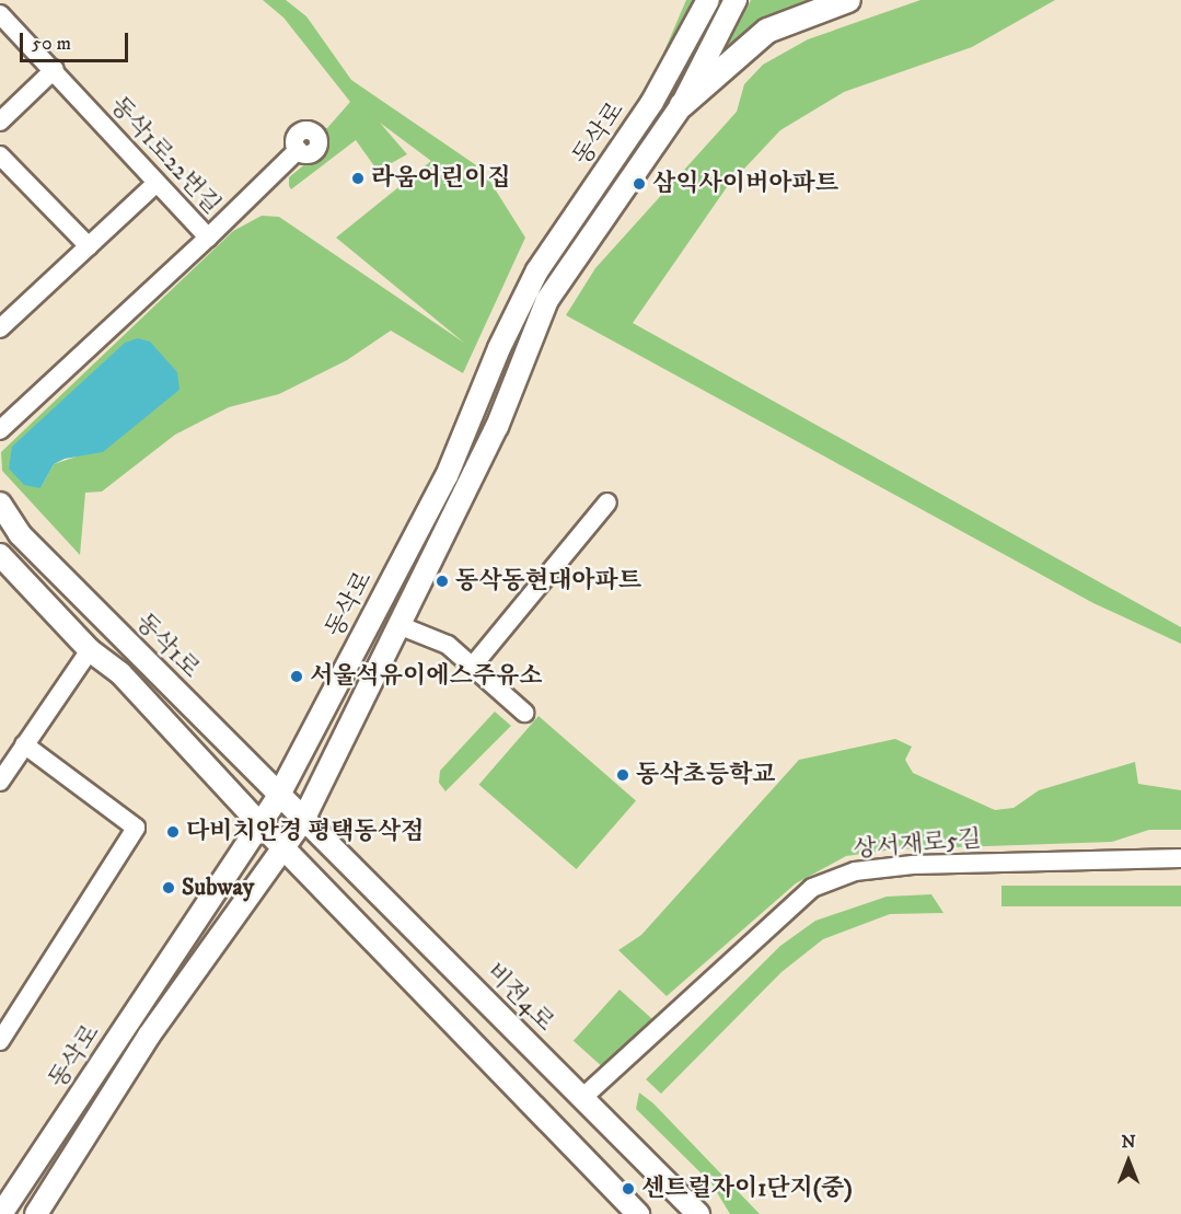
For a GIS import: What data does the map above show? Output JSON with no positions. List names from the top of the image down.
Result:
{
  "streets": {
    "main road": ["동삭로", "동삭1로", "비전4로"],
    "street": ["동삭1로22번길", "상서재로5길"]
  },
  "crossings": [
    ["동삭로", "동삭1로"],
    ["동삭1로", "비전4로"],
    ["상서재로5길", "비전4로"]
  ],
  "places": [
    "라움어린이집",
    "삼익사이버아파트",
    "동삭동현대아파트",
    "서울석유이에스주유소",
    "동삭초등학교",
    "다비치안경 평택동삭점",
    "Subway",
    "센트럴자이1단지(중)"
  ],
  "scale_bar": "50 m",
  "north": "top"
}
